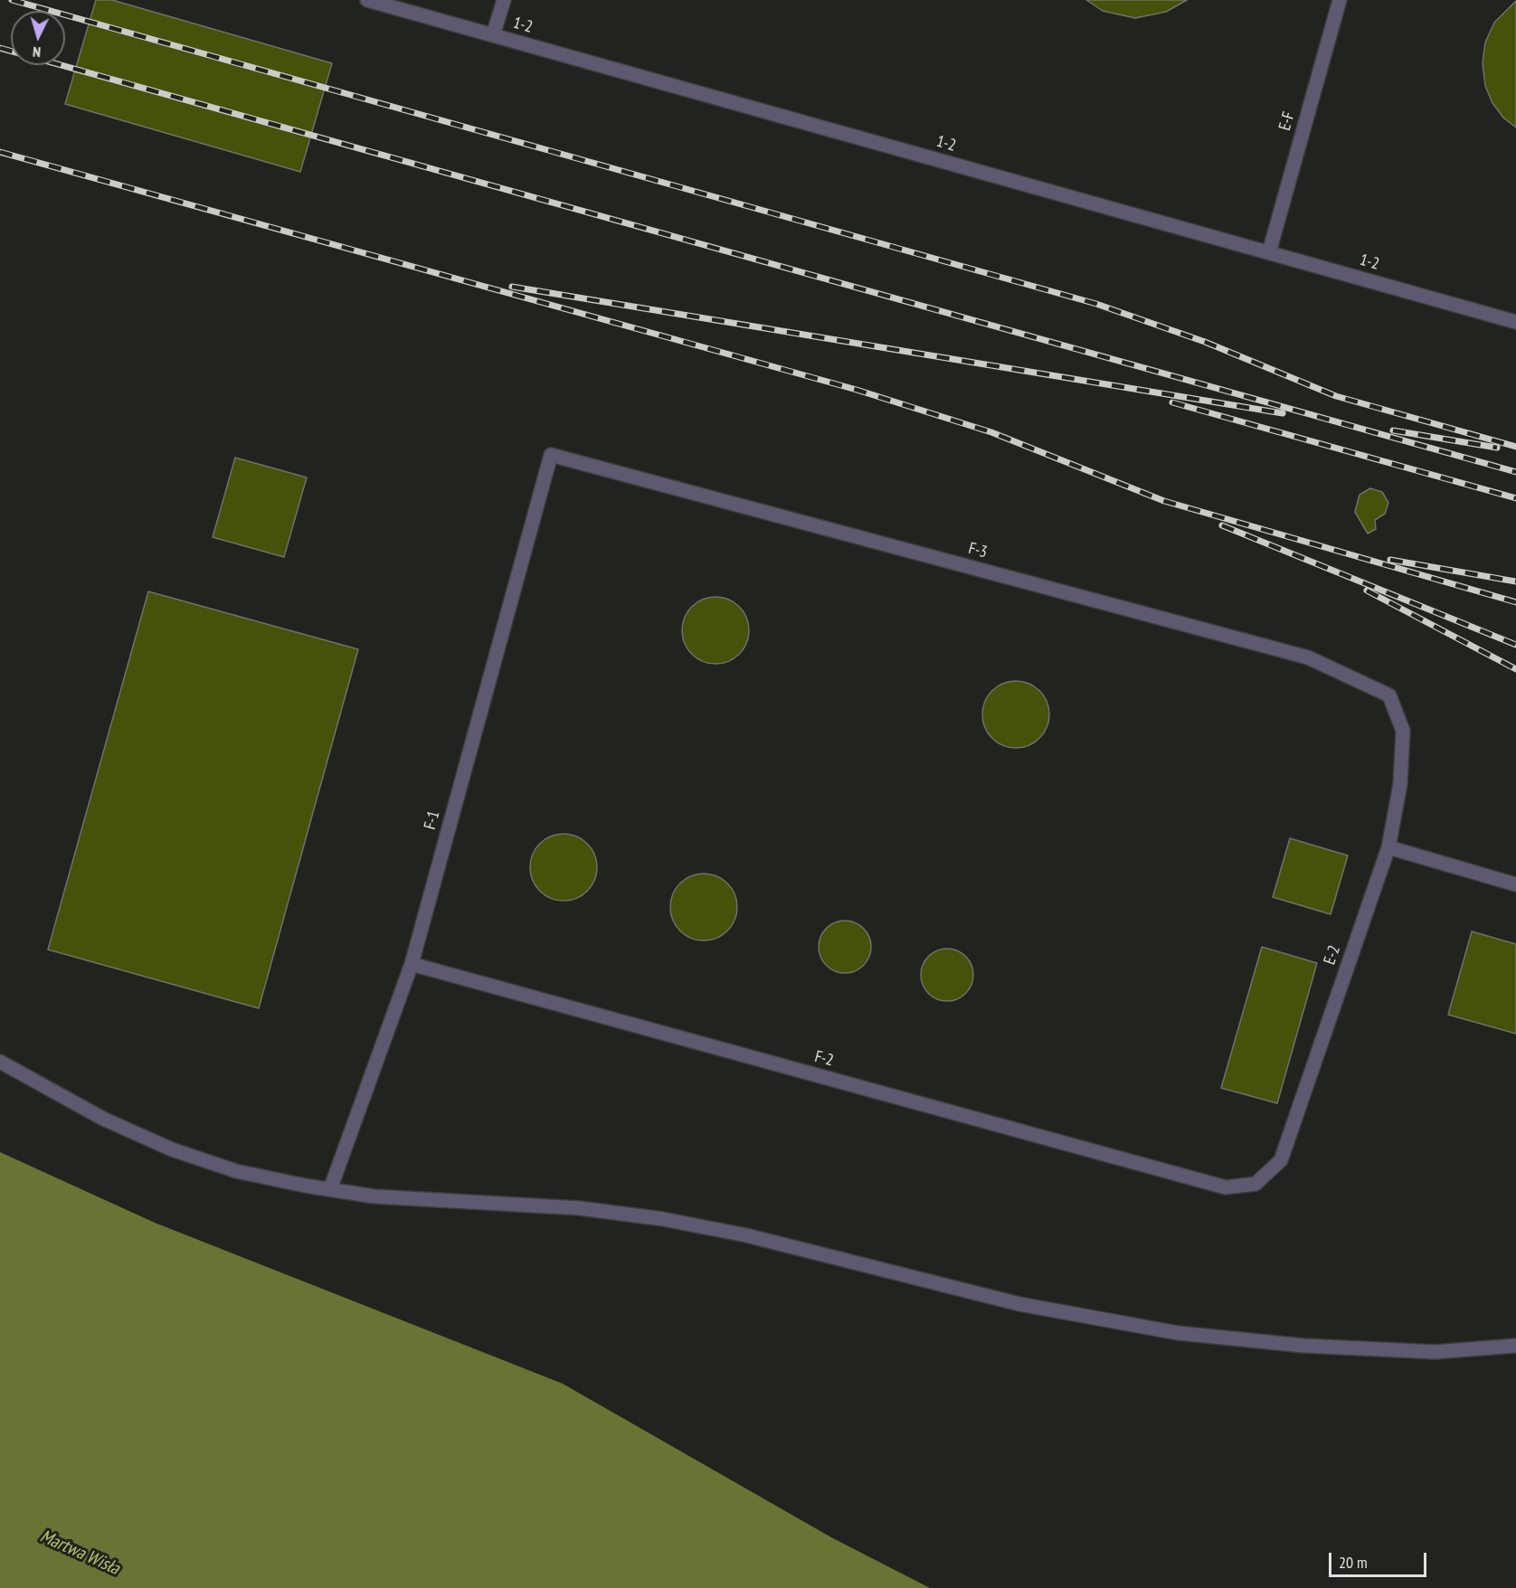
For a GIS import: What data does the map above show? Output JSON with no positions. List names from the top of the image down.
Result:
{
  "streets": {
    "lane": [
      "1-2",
      "E-F",
      "F-3",
      "F-1",
      "E-2",
      "F-2"
    ]
  },
  "crossings": [
    ["1-2", "E-F"],
    ["F-3", "F-1"],
    ["F-3", "E-2"],
    ["F-1", "F-2"],
    ["E-2", "F-2"]
  ],
  "water": ["Martwa Wisła"],
  "scale_bar": "20 m",
  "north": "bottom"
}
